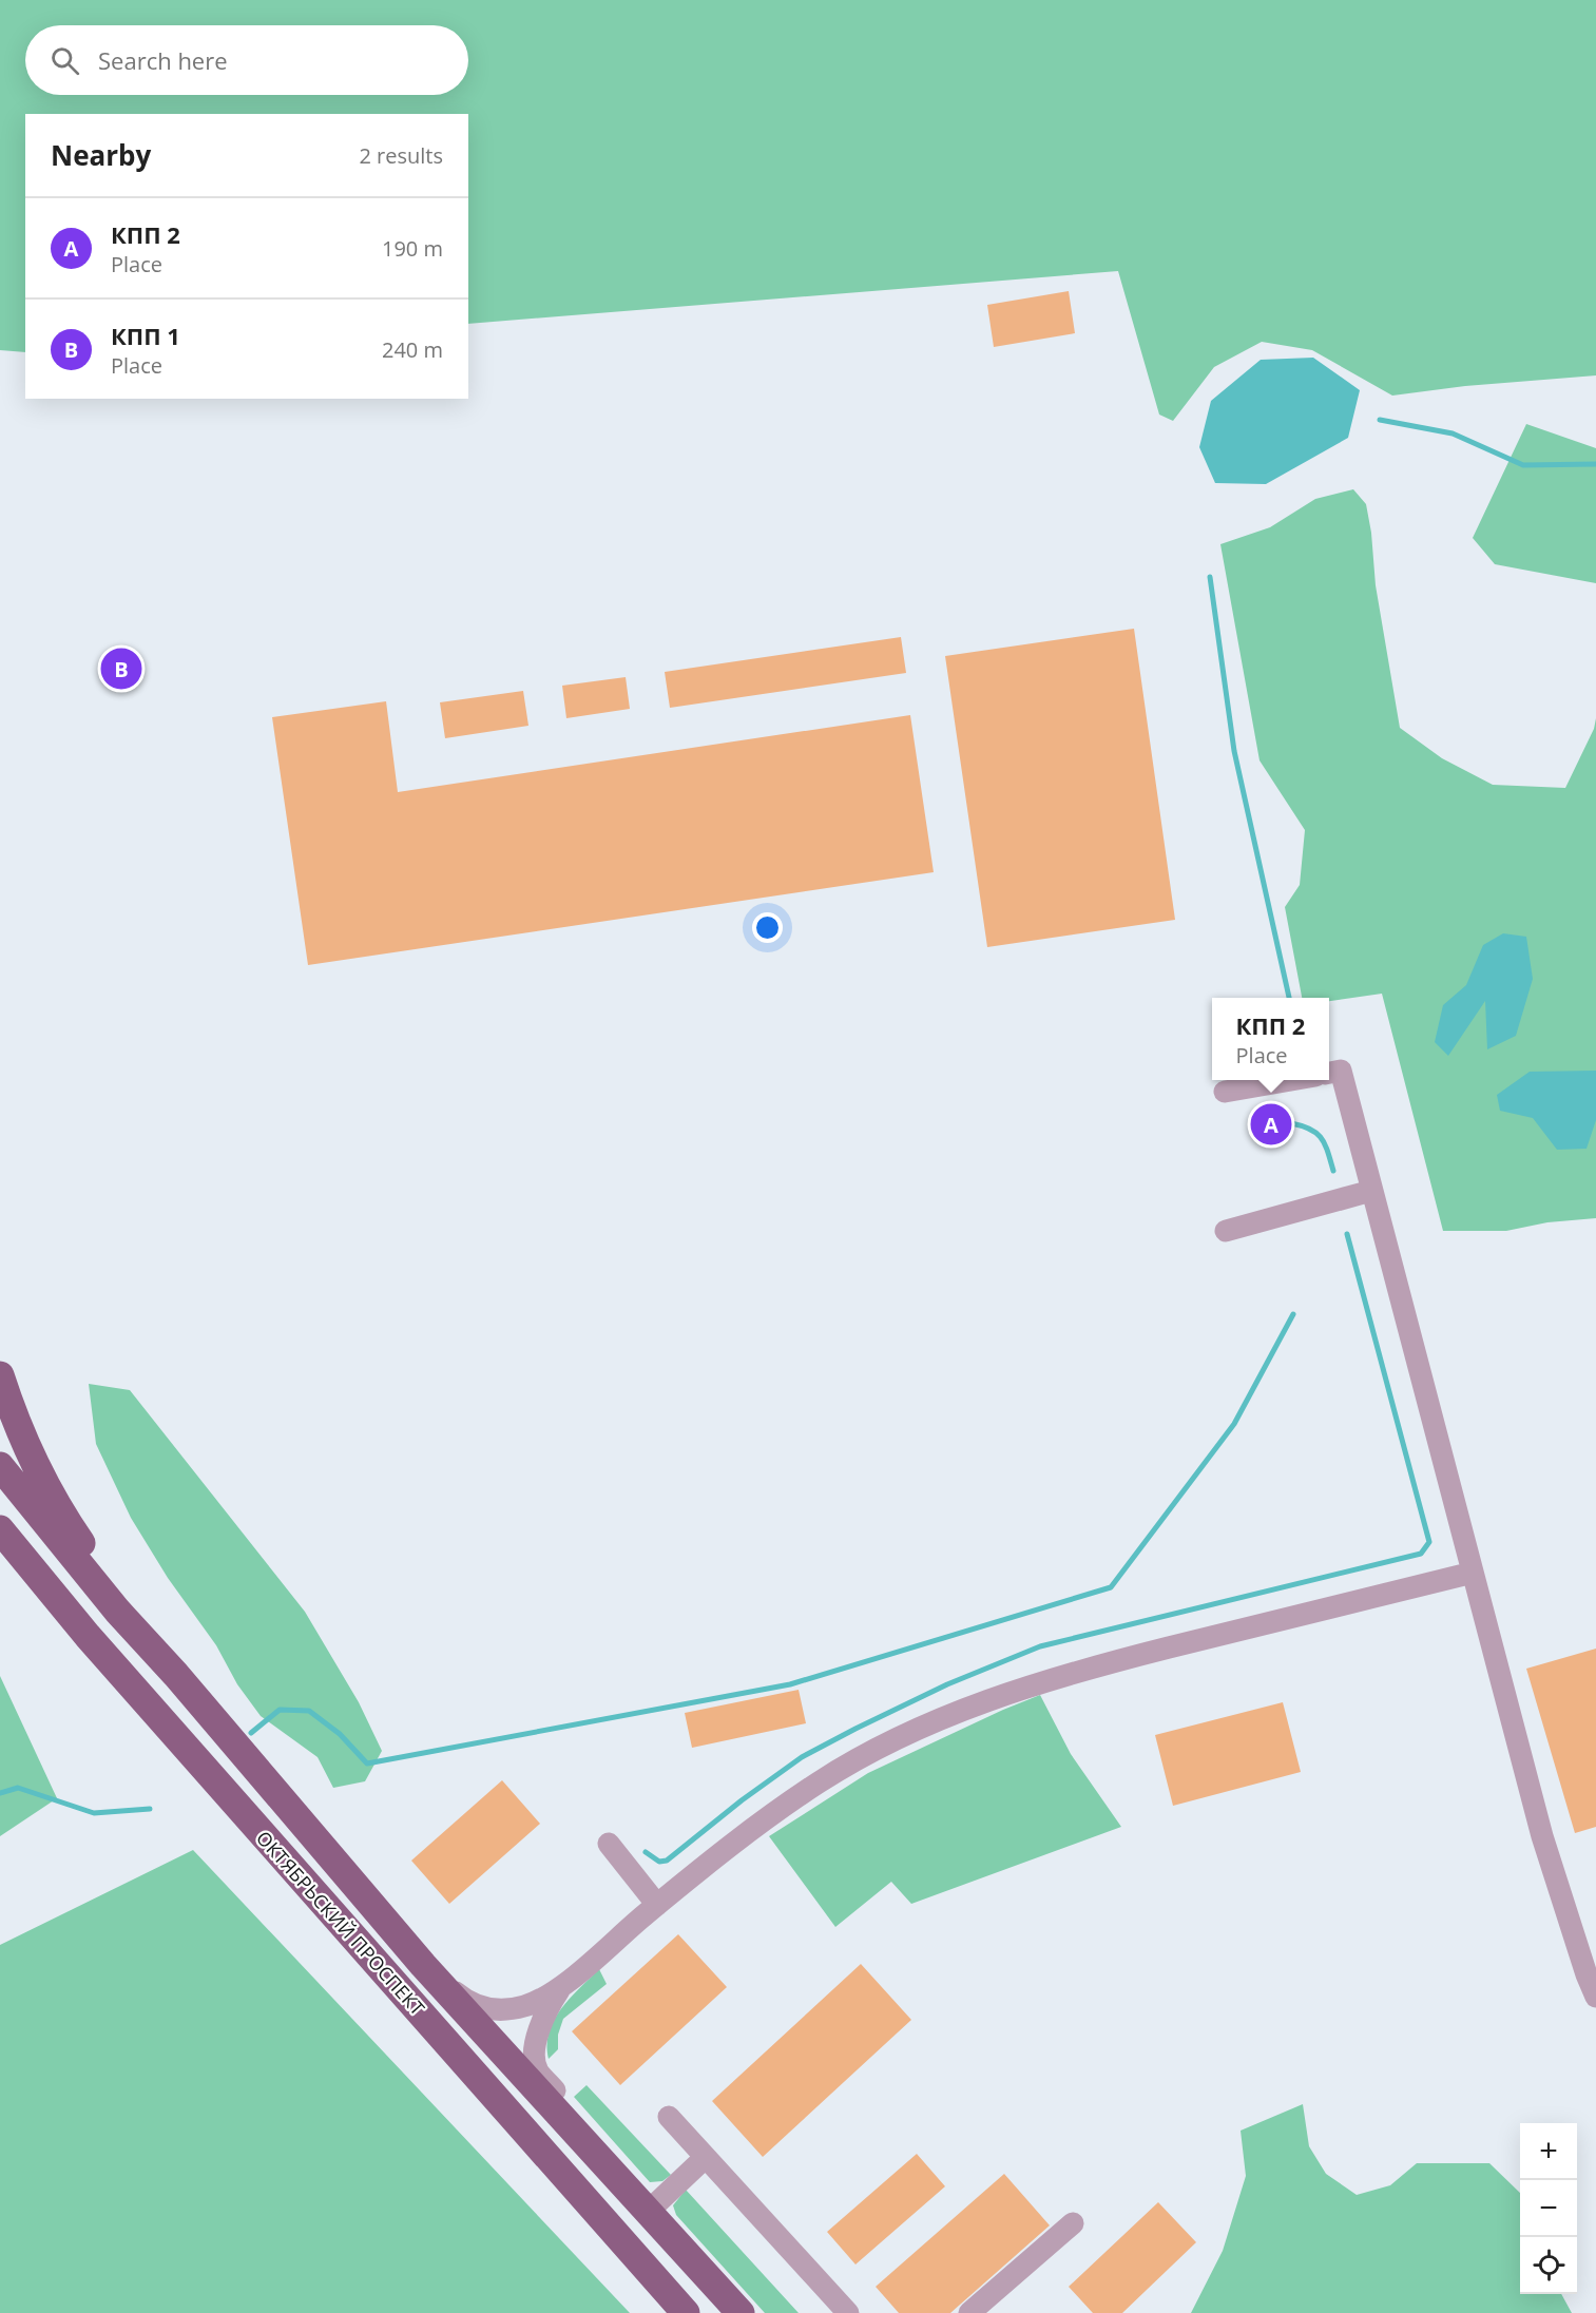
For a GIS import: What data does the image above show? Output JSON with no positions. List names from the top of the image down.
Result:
{
  "streets": {
    "main road": ["ОКТЯБРЬСКИЙ ПРОСПЕКТ"]
  },
  "page": {
    "search": "Search here",
    "heading": ["Nearby", "2 results"],
    "list": [
      {
        "mark": "A",
        "name": "КПП 2",
        "note": "Place",
        "value": "190 m"
      },
      {
        "mark": "B",
        "name": "КПП 1",
        "note": "Place",
        "value": "240 m"
      }
    ],
    "pins": ["B", "A"],
    "popup": ["КПП 2", "Place"],
    "map_buttons": ["+", "−"]
  }
}
